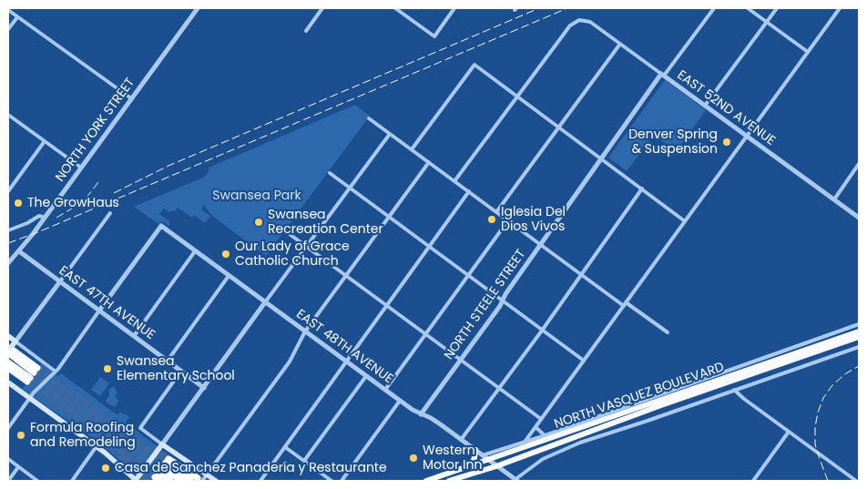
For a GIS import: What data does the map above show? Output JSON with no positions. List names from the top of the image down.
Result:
{
  "streets": {
    "highway": ["NORTH VASQUEZ BOULEVARD"],
    "street": [
      "EAST 52ND AVENUE",
      "NORTH YORK STREET",
      "EAST 47TH AVENUE",
      "NORTH STEELE STREET",
      "EAST 48TH AVENUE"
    ]
  },
  "crossings": [
    ["EAST 52ND AVENUE", "NORTH STEELE STREET"],
    ["NORTH YORK STREET", "EAST 47TH AVENUE"],
    ["EAST 47TH AVENUE", "EAST 48TH AVENUE"],
    ["NORTH STEELE STREET", "EAST 48TH AVENUE"],
    ["EAST 48TH AVENUE", "NORTH VASQUEZ BOULEVARD"]
  ],
  "parks": ["Swansea Park"],
  "places": [
    "Denver Spring & Suspension",
    "The GrowHaus",
    "Iglesia Del Dios Vivos",
    "Swansea Recreation Center",
    "Our Lady of Grace Catholic Church",
    "Swansea Elementary School",
    "Formula Roofing and Remodeling",
    "Western Motor Inn",
    "Casa de Sanchez Panadería y Restaurante"
  ]
}
